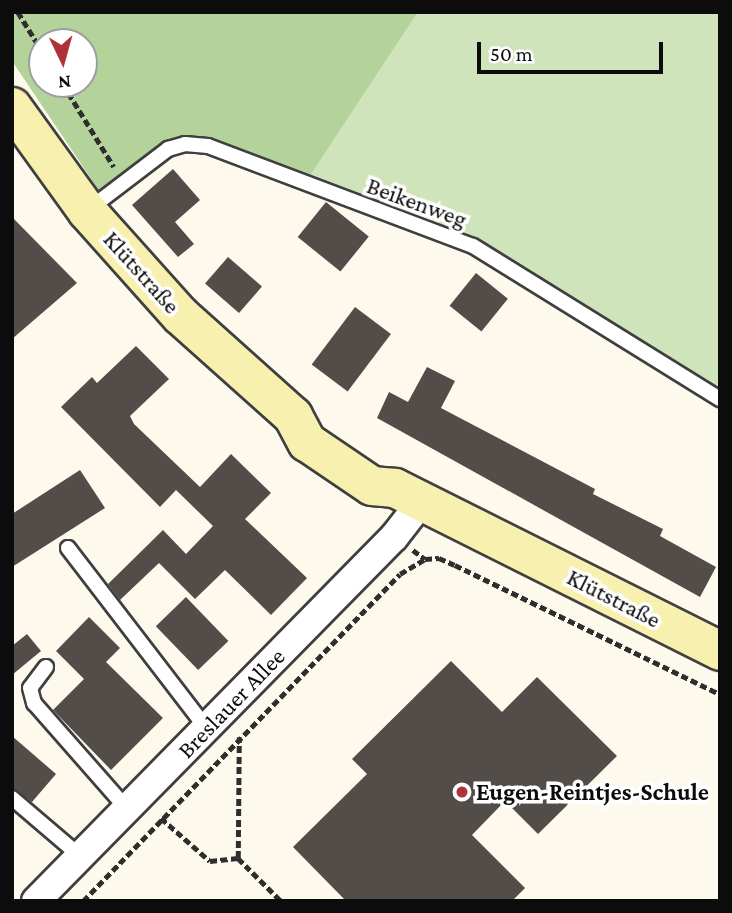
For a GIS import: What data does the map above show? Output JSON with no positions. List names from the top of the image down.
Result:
{
  "streets": {
    "main road": ["Klütstraße"],
    "street": ["Breslauer Allee"],
    "lane": ["Beikenweg"]
  },
  "crossings": [
    ["Beikenweg", "Klütstraße"],
    ["Klütstraße", "Breslauer Allee"]
  ],
  "places": ["Eugen-Reintjes-Schule"],
  "scale_bar": "50 m",
  "north": "bottom"
}
